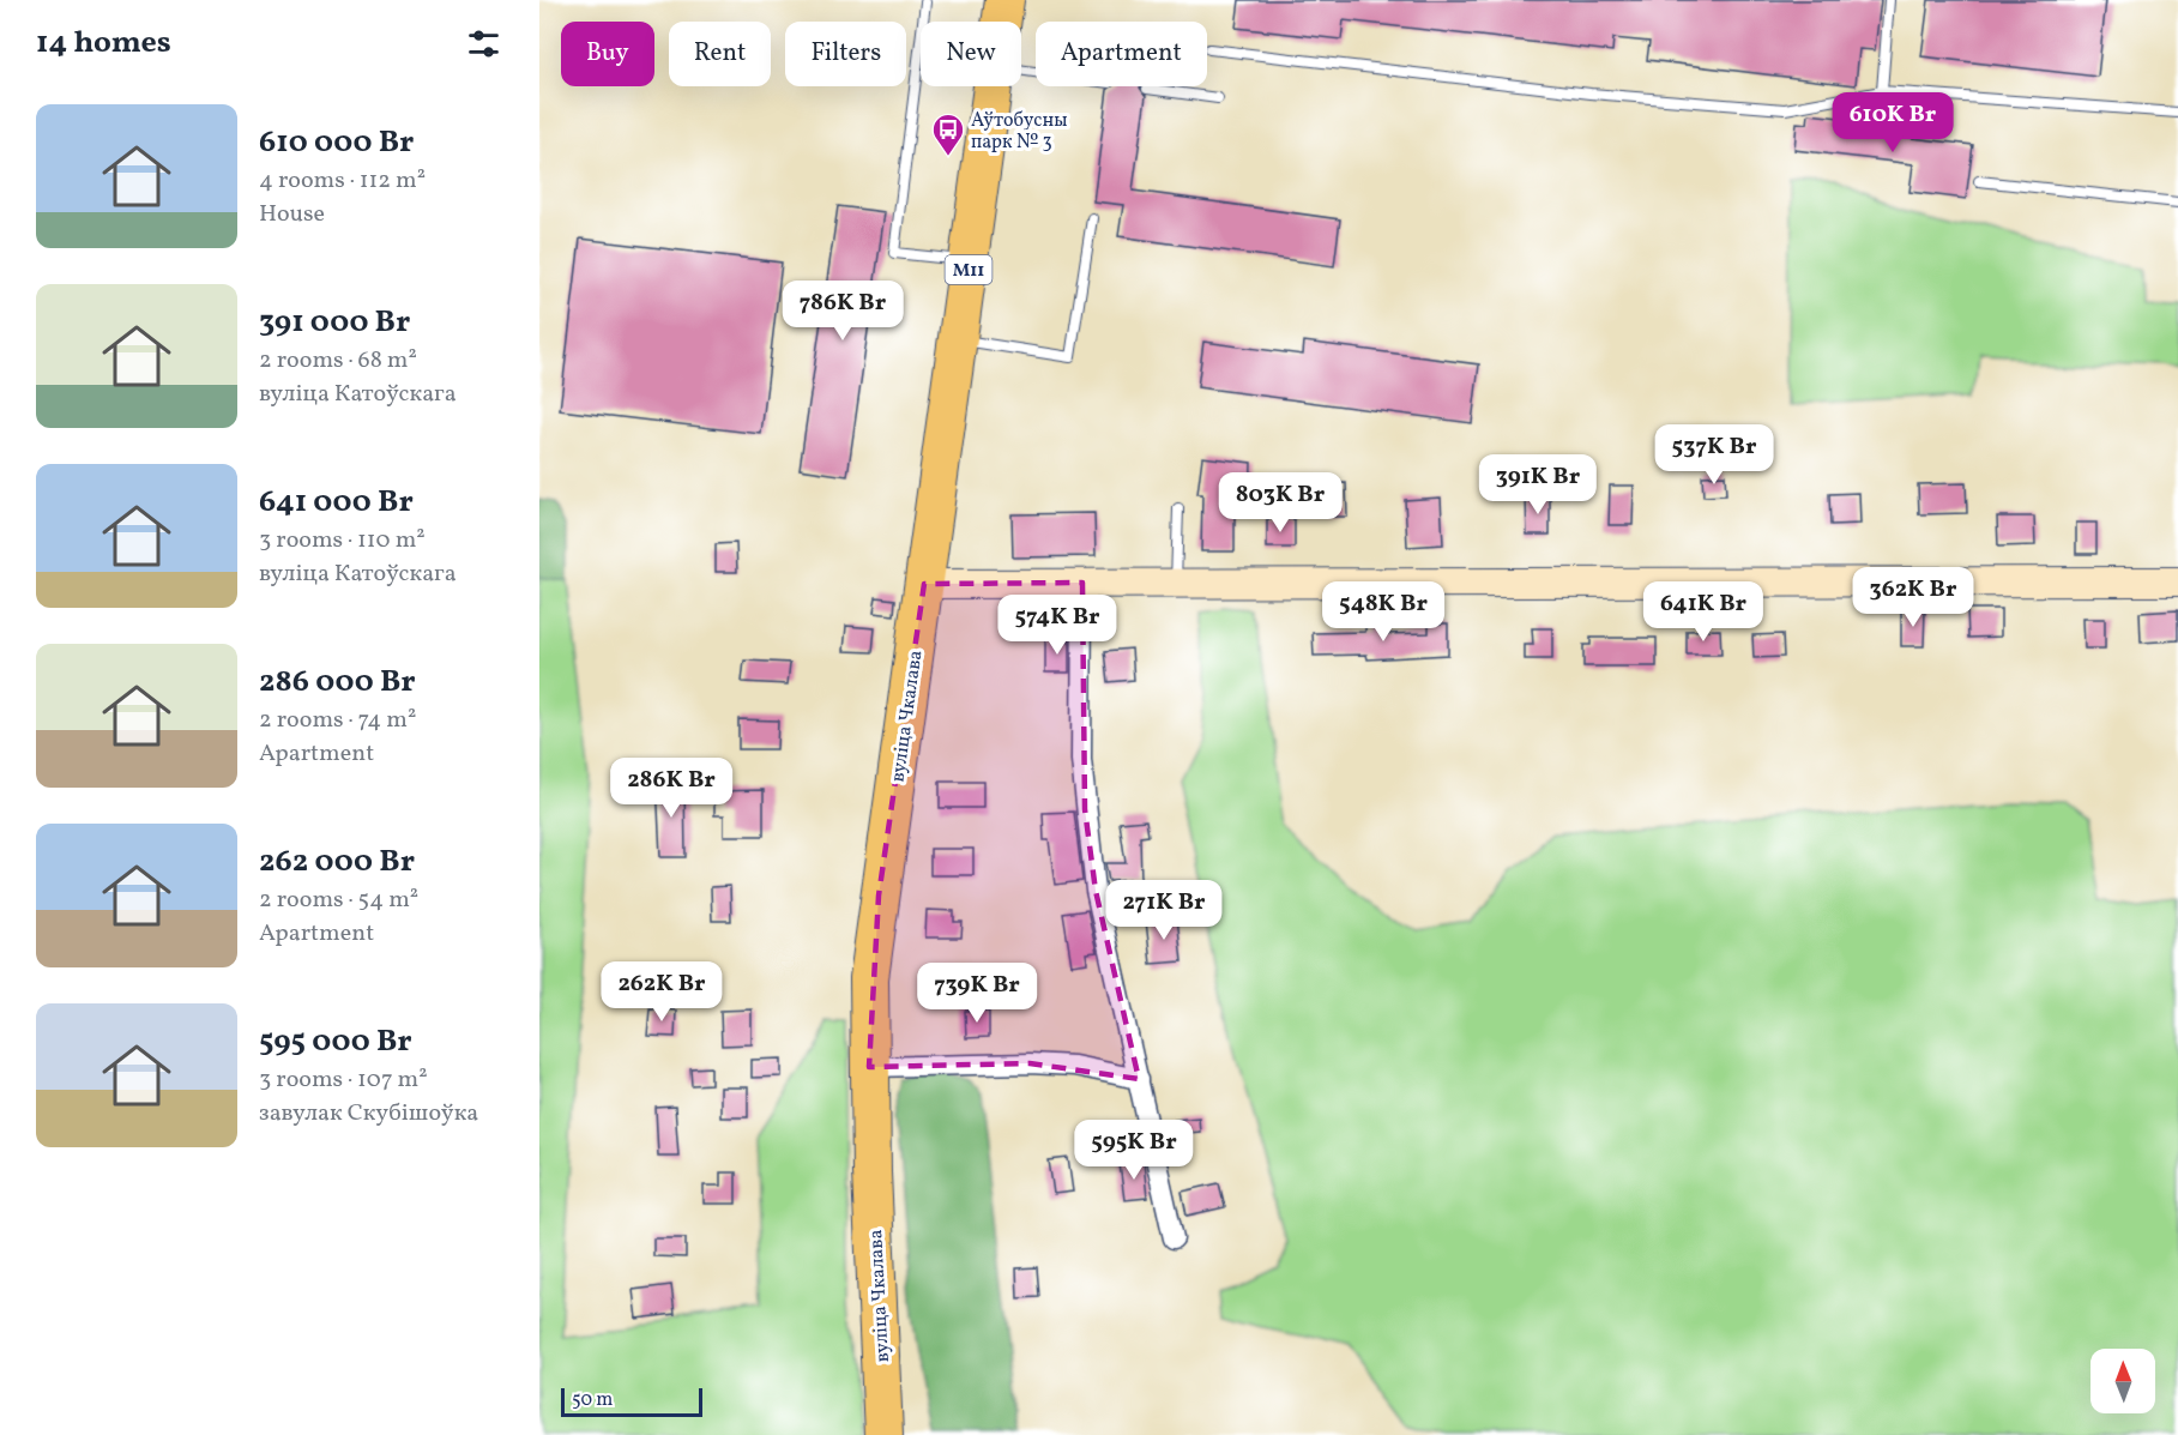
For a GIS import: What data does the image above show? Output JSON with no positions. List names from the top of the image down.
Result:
{
  "streets": {
    "highway": ["М11", "вуліца Чкалава"]
  },
  "places": {
    "bus stop": ["Аўтобусны парк № 3"]
  },
  "scale_bar": "50 m",
  "north": "top",
  "page": {
    "heading": "14 homes",
    "chip": [
      "Buy",
      "Rent",
      "Filters",
      "New",
      "Apartment"
    ],
    "list": [
      {
        "name": "610 000 Br",
        "note": "4 rooms · 112 m² · House"
      },
      {
        "name": "391 000 Br",
        "note": "2 rooms · 68 m² · вуліца Катоўскага"
      },
      {
        "name": "641 000 Br",
        "note": "3 rooms · 110 m² · вуліца Катоўскага"
      },
      {
        "name": "286 000 Br",
        "note": "2 rooms · 74 m² · Apartment"
      },
      {
        "name": "262 000 Br",
        "note": "2 rooms · 54 m² · Apartment"
      },
      {
        "name": "595 000 Br",
        "note": "3 rooms · 107 m² · завулак Скубішоўка"
      }
    ],
    "price": [
      "610K Br",
      "786K Br",
      "537K Br",
      "391K Br",
      "803K Br",
      "362K Br",
      "548K Br",
      "641K Br",
      "574K Br",
      "286K Br",
      "271K Br",
      "262K Br",
      "739K Br",
      "595K Br"
    ],
    "scale": "50 m"
  }
}
